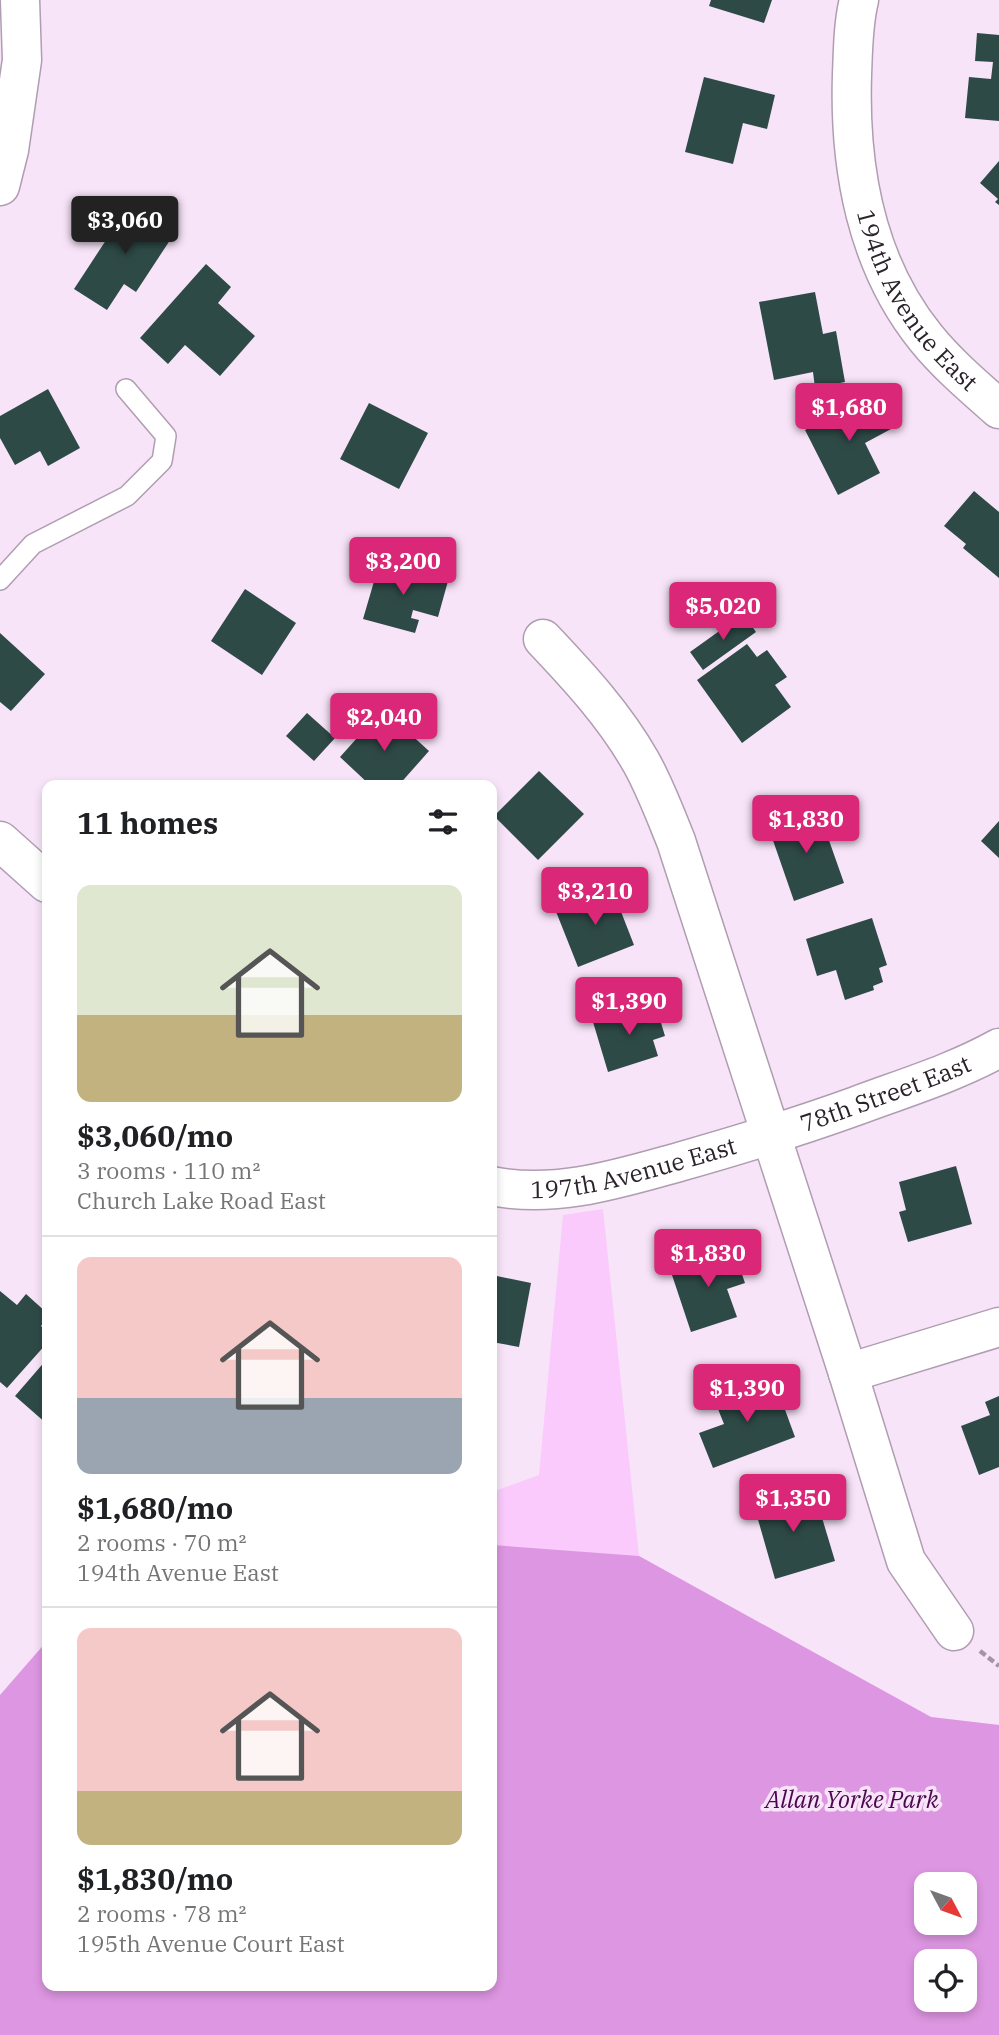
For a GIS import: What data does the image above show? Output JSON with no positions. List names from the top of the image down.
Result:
{
  "streets": {
    "street": ["194th Avenue East", "78th Street East", "197th Avenue East"]
  },
  "crossings": [
    ["78th Street East", "197th Avenue East"]
  ],
  "parks": ["Allan Yorke Park"],
  "north": "bottom right",
  "page": {
    "price": [
      "$3,060",
      "$1,680",
      "$3,200",
      "$5,020",
      "$2,040",
      "$1,830",
      "$3,210",
      "$1,390",
      "$1,830",
      "$1,390",
      "$1,350"
    ],
    "heading": "11 homes",
    "list": [
      {
        "name": "$3,060/mo",
        "note": "3 rooms · 110 m² · Church Lake Road East"
      },
      {
        "name": "$1,680/mo",
        "note": "2 rooms · 70 m² · 194th Avenue East"
      },
      {
        "name": "$1,830/mo",
        "note": "2 rooms · 78 m² · 195th Avenue Court East"
      }
    ]
  }
}
